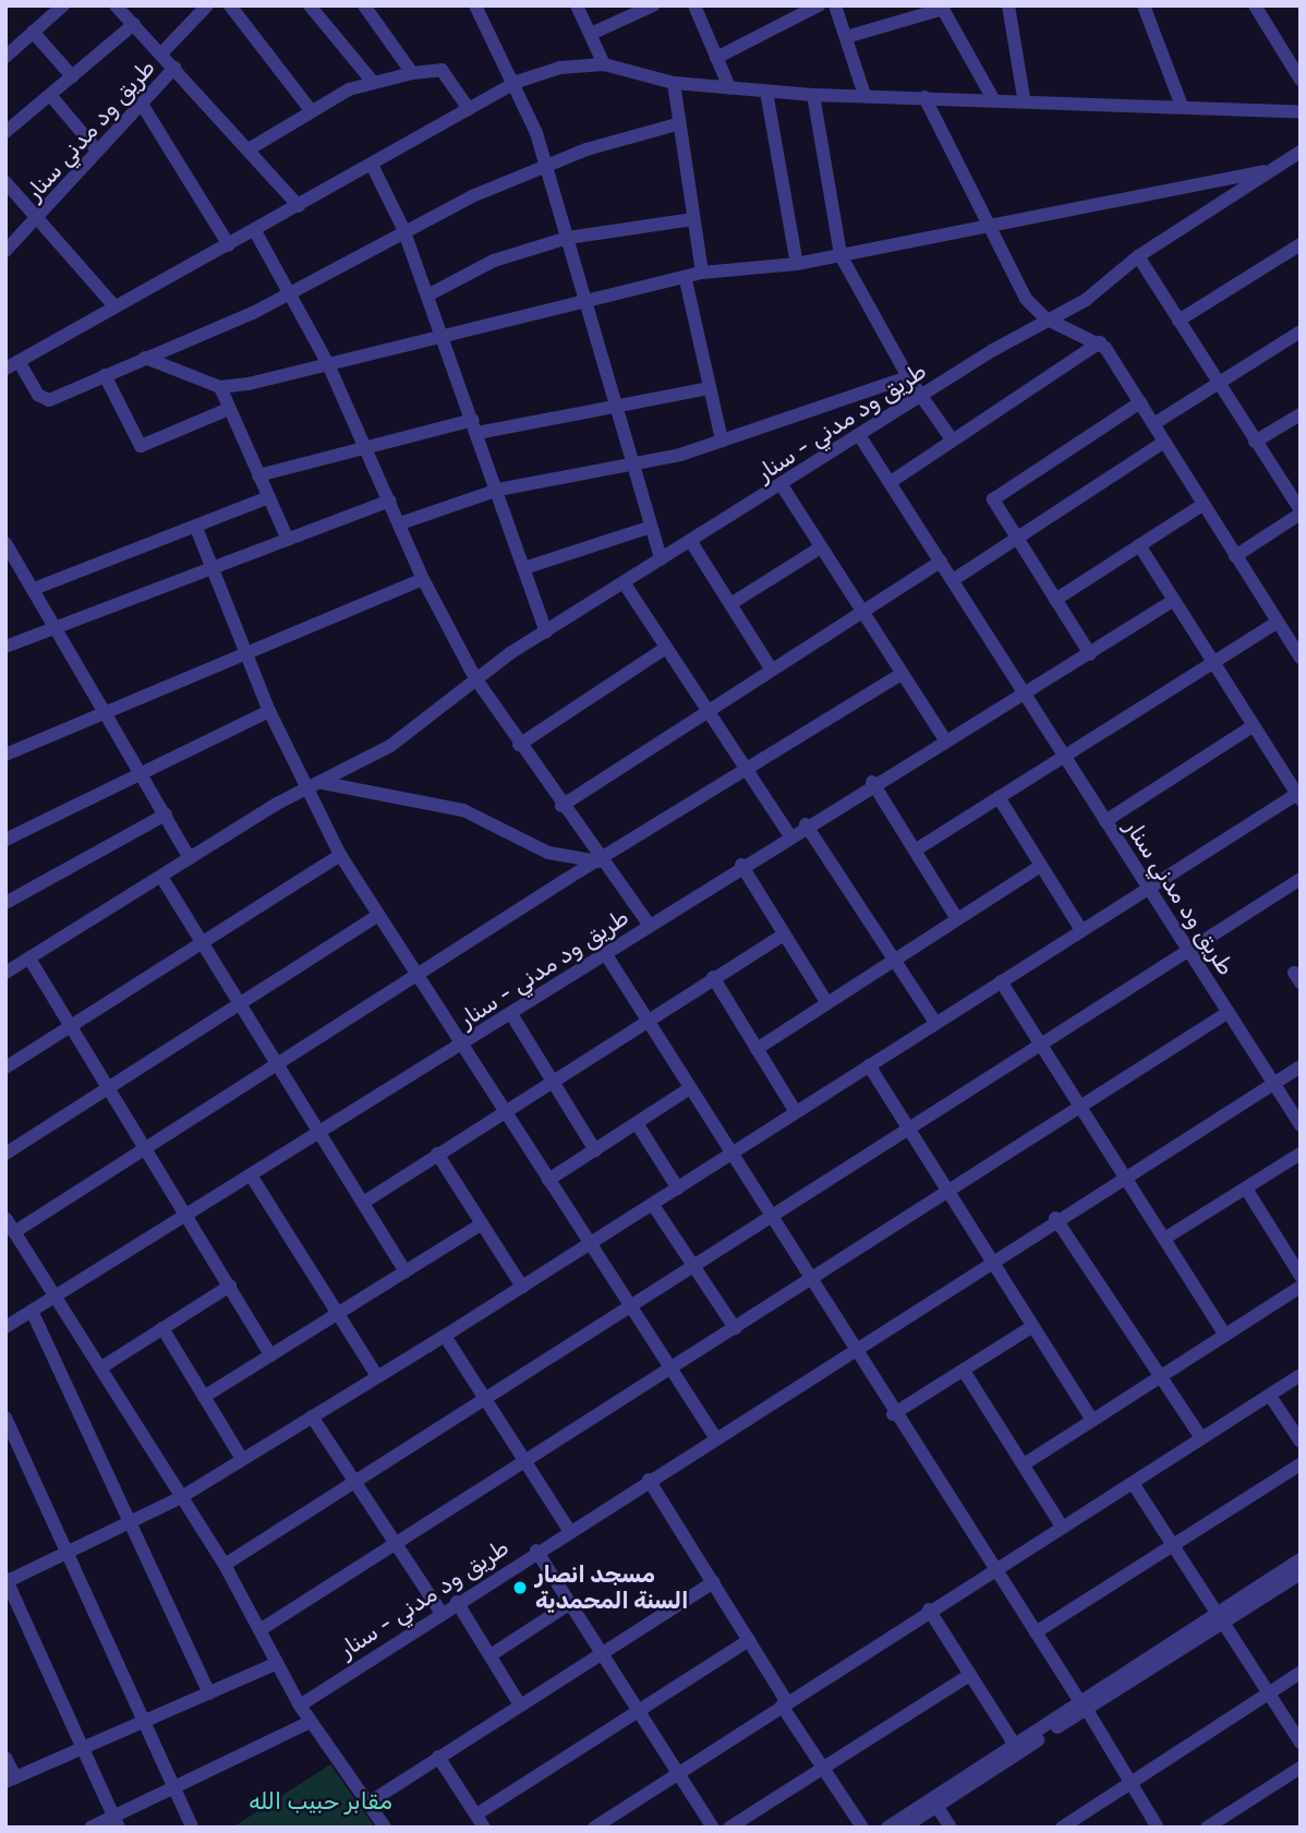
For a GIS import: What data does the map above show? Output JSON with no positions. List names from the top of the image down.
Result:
{
  "streets": {
    "street": ["طريق ود مدني سنار", "طريق ود مدني - سنار"]
  },
  "crossings": [
    ["طريق ود مدني سنار", "طريق ود مدني - سنار"]
  ],
  "parks": ["مقابر حبيب الله"],
  "places": ["مسجد انصار السنة المحمدية"]
}
